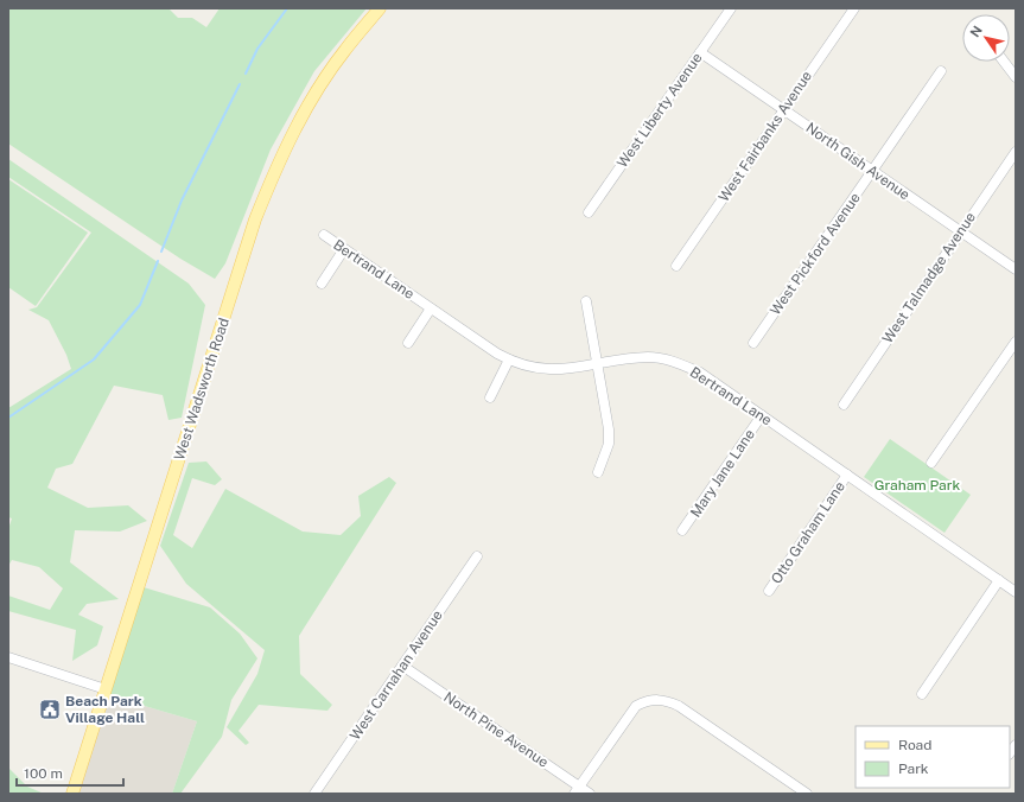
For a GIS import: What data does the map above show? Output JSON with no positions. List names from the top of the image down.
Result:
{
  "streets": {
    "main road": ["West Wadsworth Road"],
    "street": [
      "West Liberty Avenue",
      "West Fairbanks Avenue",
      "North Gish Avenue",
      "West Pickford Avenue",
      "Bertrand Lane",
      "West Talmadge Avenue",
      "Mary Jane Lane",
      "Otto Graham Lane",
      "West Carnahan Avenue",
      "North Pine Avenue"
    ]
  },
  "crossings": [
    ["West Liberty Avenue", "North Gish Avenue"],
    ["West Fairbanks Avenue", "North Gish Avenue"],
    ["North Gish Avenue", "West Pickford Avenue"],
    ["North Gish Avenue", "West Talmadge Avenue"],
    ["Bertrand Lane", "Mary Jane Lane"],
    ["Bertrand Lane", "Otto Graham Lane"],
    ["West Carnahan Avenue", "North Pine Avenue"]
  ],
  "parks": ["Graham Park"],
  "places": {
    "public building": ["Beach Park Village Hall"]
  },
  "legend": ["Road", "Park"],
  "scale_bar": "100 m",
  "north": "top left"
}
